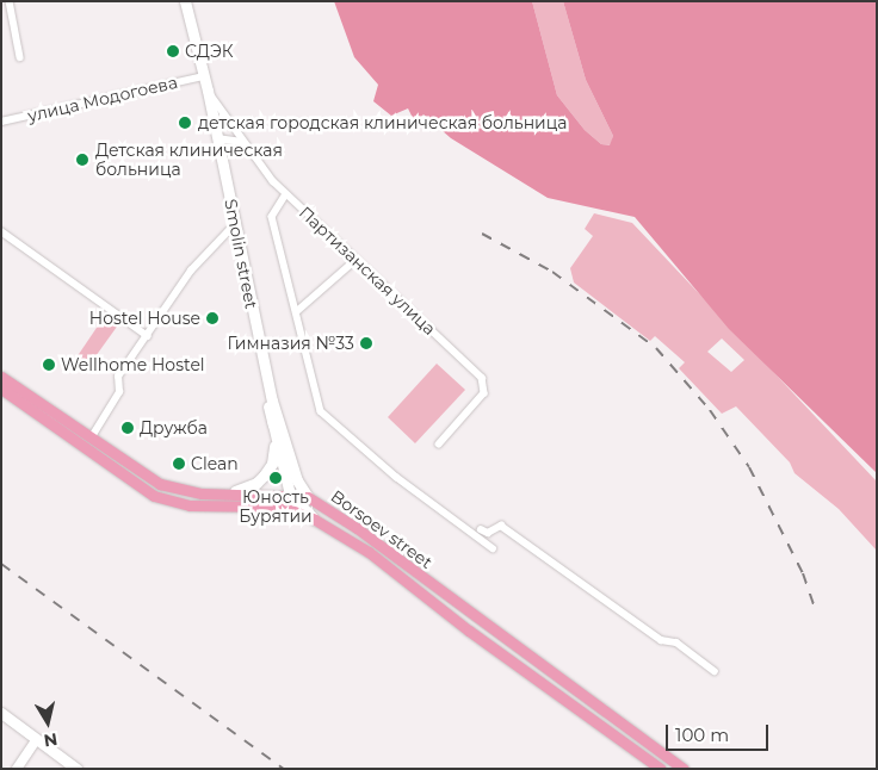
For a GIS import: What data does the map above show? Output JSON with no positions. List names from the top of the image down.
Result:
{
  "streets": {
    "main road": ["Smolin street", "Borsoev street"],
    "street": ["улица Модогоева", "Партизанская улица"]
  },
  "crossings": [
    ["улица Модогоева", "Smolin street"],
    ["Smolin street", "Партизанская улица"],
    ["Smolin street", "Borsoev street"]
  ],
  "places": [
    "СДЭК",
    "детская городская клиническая больница",
    "Детская клиническая больница",
    "Hostel House",
    "Гимназия №33",
    "Wellhome Hostel",
    "Дружба",
    "Clean",
    "Юность Бурятии"
  ],
  "scale_bar": "100 m",
  "north": "bottom"
}
